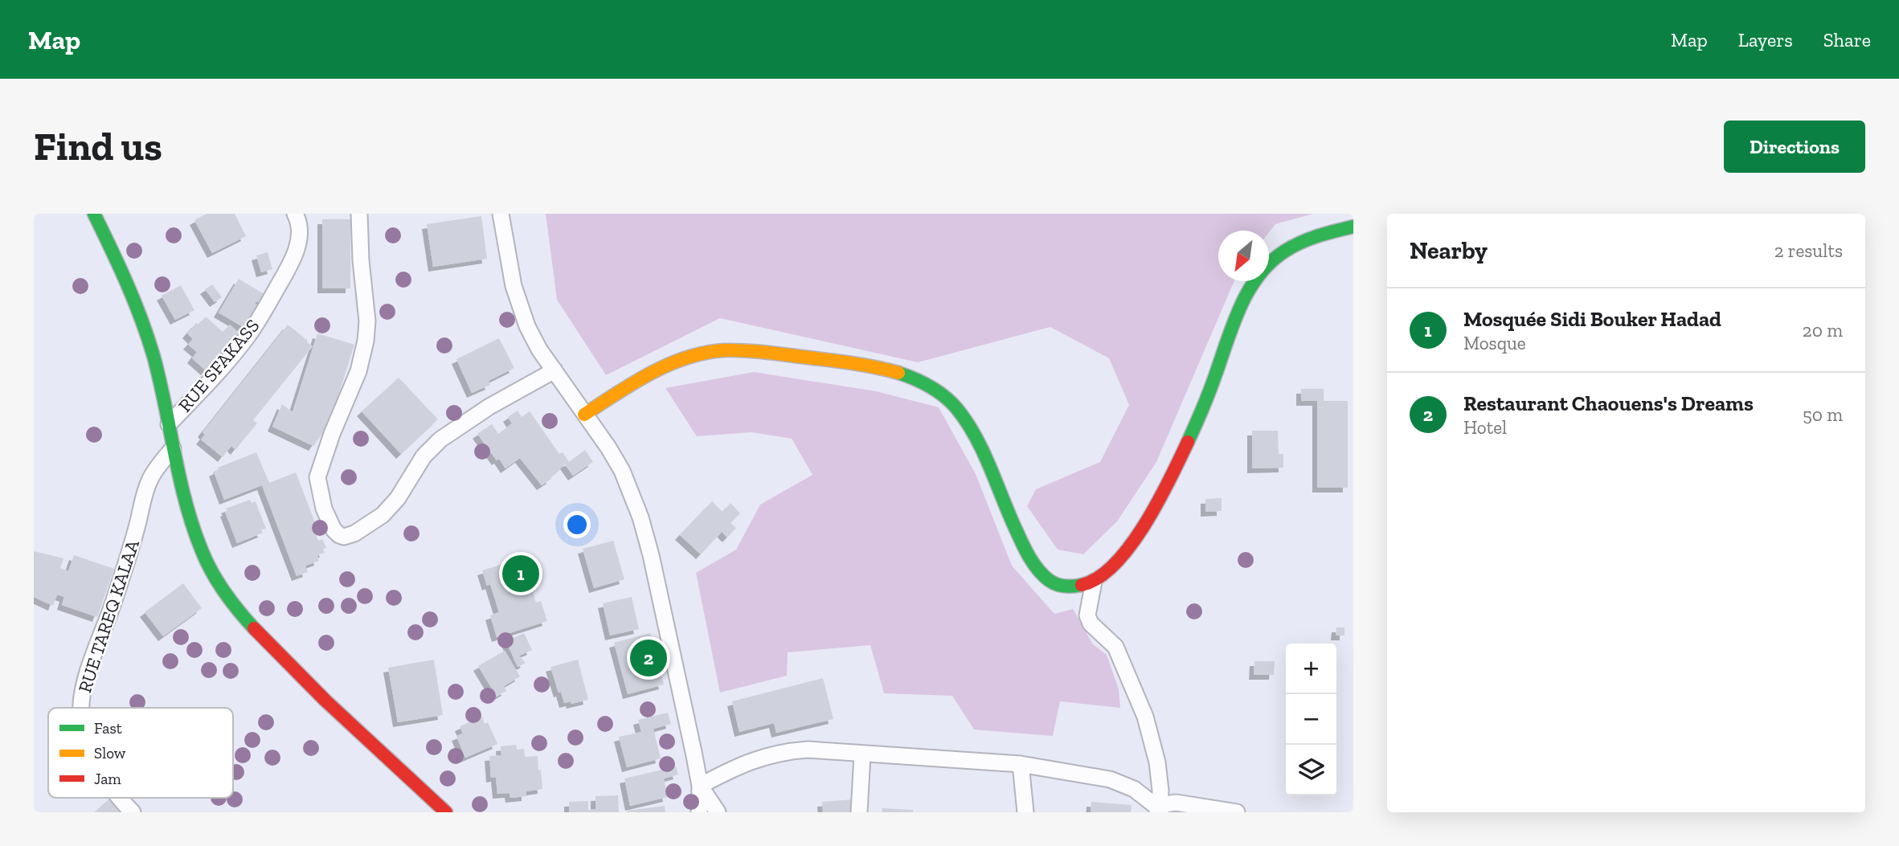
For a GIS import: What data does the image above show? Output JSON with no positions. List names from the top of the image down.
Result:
{
  "streets": {
    "street": ["RUE SFAKASS", "RUE TAREQ KALAA"]
  },
  "legend": ["Fast", "Slow", "Jam"],
  "north": "bottom left",
  "page": {
    "header": "Map",
    "nav": ["Map", "Layers", "Share"],
    "buttons": "Directions",
    "title": "Find us",
    "heading": ["Nearby", "2 results"],
    "list": [
      {
        "mark": "1",
        "name": "Mosquée Sidi Bouker Hadad",
        "note": "Mosque",
        "value": "20 m"
      },
      {
        "mark": "2",
        "name": "Restaurant Chaouens's Dreams",
        "note": "Hotel",
        "value": "50 m"
      }
    ],
    "pins": ["1", "2"],
    "map_buttons": ["+", "−"]
  }
}
